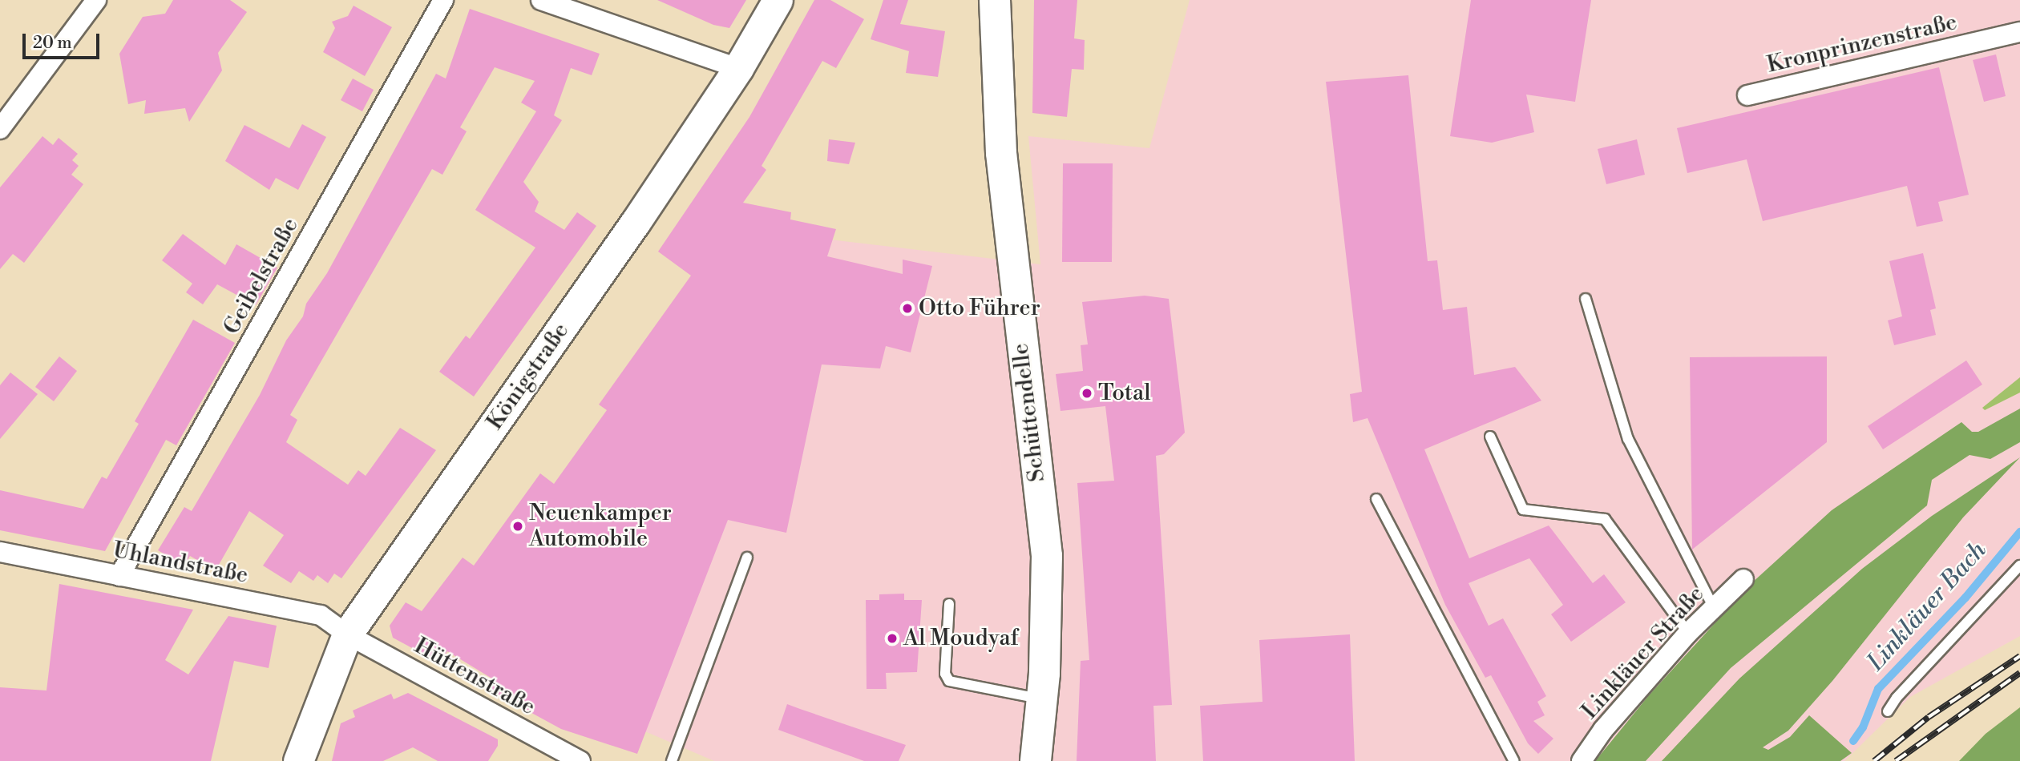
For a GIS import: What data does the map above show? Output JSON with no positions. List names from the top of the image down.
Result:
{
  "streets": {
    "main road": ["Königstraße", "Schüttendelle"],
    "street": [
      "Kronprinzenstraße",
      "Geibelstraße",
      "Uhlandstraße",
      "Linkläuer Straße",
      "Hüttenstraße"
    ]
  },
  "crossings": [
    ["Geibelstraße", "Uhlandstraße"],
    ["Königstraße", "Uhlandstraße"],
    ["Königstraße", "Hüttenstraße"],
    ["Uhlandstraße", "Hüttenstraße"]
  ],
  "water": ["Linkläuer Bach"],
  "places": [
    "Otto Führer",
    "Total",
    "Neuenkamper Automobile",
    "Al Moudyaf"
  ],
  "scale_bar": "20 m"
}
